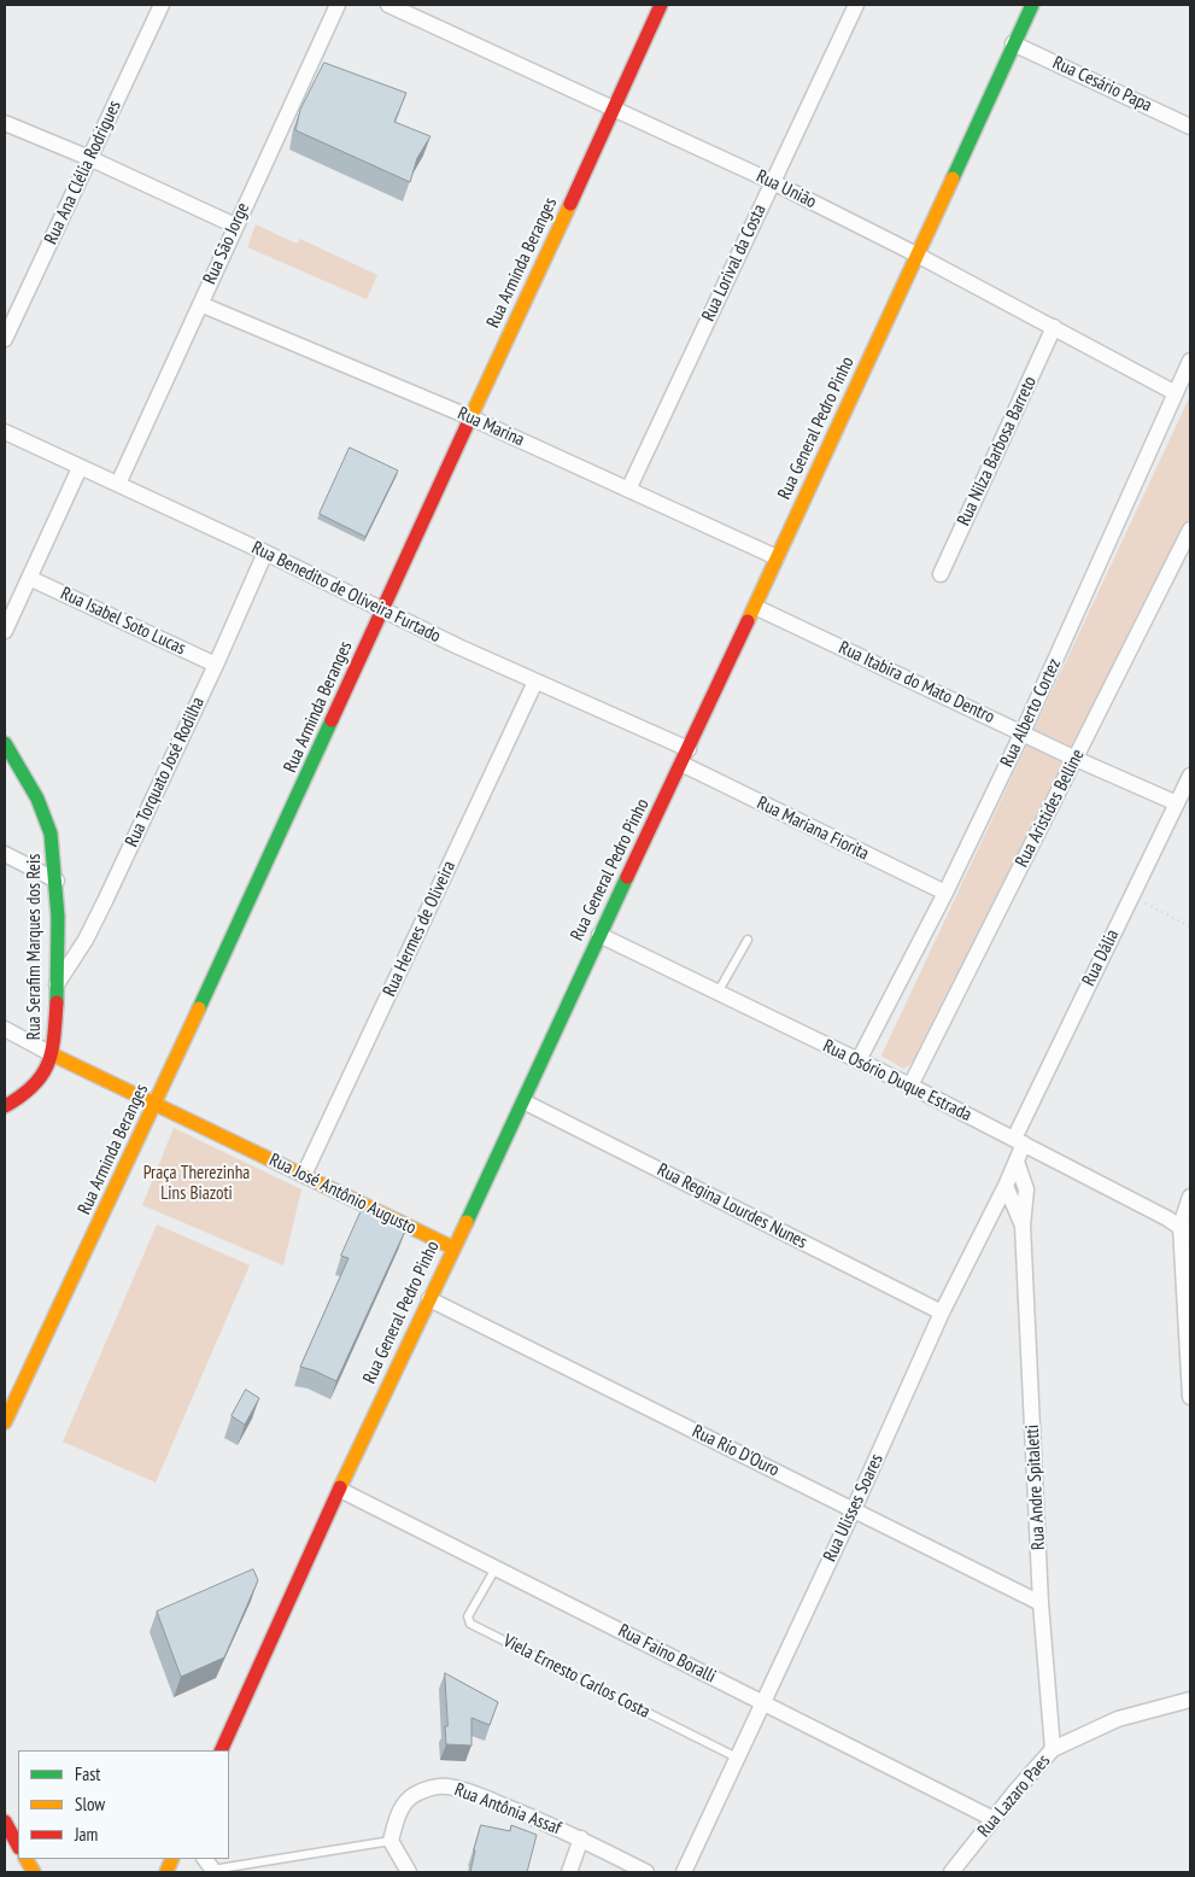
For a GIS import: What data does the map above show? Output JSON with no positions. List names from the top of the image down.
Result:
{
  "streets": {
    "street": [
      "Rua Cesário Papa",
      "Rua Ana Clélia Rodrigues",
      "Rua União",
      "Rua São Jorge",
      "Rua Arminda Beranges",
      "Rua Lorival da Costa",
      "Rua Marina",
      "Rua General Pedro Pinho",
      "Rua Nilza Barbosa Barreto",
      "Rua Benedito de Oliveira Furtado",
      "Rua Isabel Soto Lucas",
      "Rua Itabira do Mato Dentro",
      "Rua Alberto Cortez",
      "Rua Torquato José Rodilha",
      "Rua Aristides Belline",
      "Rua Mariana Fiorita",
      "Rua Hermes de Oliveira",
      "Rua Serafim Marques dos Reis",
      "Rua Dália",
      "Rua Osório Duque Estrada",
      "Rua José Antônio Augusto",
      "Rua Regina Lourdes Nunes",
      "Rua Rio D'Ouro",
      "Rua Andre Spitaletti",
      "Rua Ulisses Soares",
      "Rua Faino Boralli",
      "Rua Lazaro Paes",
      "Rua Antônia Assaf"
    ],
    "lane": ["Viela Ernesto Carlos Costa"]
  },
  "crossings": [
    ["Rua Cesário Papa", "Rua General Pedro Pinho"],
    ["Rua União", "Rua Arminda Beranges"],
    ["Rua União", "Rua Lorival da Costa"],
    ["Rua União", "Rua General Pedro Pinho"],
    ["Rua União", "Rua Nilza Barbosa Barreto"],
    ["Rua União", "Rua Alberto Cortez"],
    ["Rua São Jorge", "Rua Marina"],
    ["Rua São Jorge", "Rua Benedito de Oliveira Furtado"],
    ["Rua Arminda Beranges", "Rua Marina"],
    ["Rua Arminda Beranges", "Rua Benedito de Oliveira Furtado"],
    ["Rua Arminda Beranges", "Rua José Antônio Augusto"],
    ["Rua Lorival da Costa", "Rua Marina"],
    ["Rua Marina", "Rua General Pedro Pinho"],
    ["Rua General Pedro Pinho", "Rua Benedito de Oliveira Furtado"],
    ["Rua General Pedro Pinho", "Rua Itabira do Mato Dentro"],
    ["Rua General Pedro Pinho", "Rua Mariana Fiorita"],
    ["Rua General Pedro Pinho", "Rua Osório Duque Estrada"],
    ["Rua General Pedro Pinho", "Rua José Antônio Augusto"],
    ["Rua General Pedro Pinho", "Rua Regina Lourdes Nunes"],
    ["Rua General Pedro Pinho", "Rua Rio D'Ouro"],
    ["Rua General Pedro Pinho", "Rua Faino Boralli"],
    ["Rua Benedito de Oliveira Furtado", "Rua Torquato José Rodilha"],
    ["Rua Benedito de Oliveira Furtado", "Rua Hermes de Oliveira"],
    ["Rua Isabel Soto Lucas", "Rua Torquato José Rodilha"],
    ["Rua Itabira do Mato Dentro", "Rua Alberto Cortez"],
    ["Rua Itabira do Mato Dentro", "Rua Aristides Belline"],
    ["Rua Itabira do Mato Dentro", "Rua Dália"],
    ["Rua Alberto Cortez", "Rua Mariana Fiorita"],
    ["Rua Alberto Cortez", "Rua Osório Duque Estrada"],
    ["Rua Torquato José Rodilha", "Rua Serafim Marques dos Reis"],
    ["Rua Aristides Belline", "Rua Osório Duque Estrada"],
    ["Rua Hermes de Oliveira", "Rua José Antônio Augusto"],
    ["Rua Serafim Marques dos Reis", "Rua José Antônio Augusto"],
    ["Rua Dália", "Rua Osório Duque Estrada"],
    ["Rua Dália", "Rua Ulisses Soares"],
    ["Rua Osório Duque Estrada", "Rua Ulisses Soares"],
    ["Rua Regina Lourdes Nunes", "Rua Ulisses Soares"],
    ["Rua Rio D'Ouro", "Rua Andre Spitaletti"],
    ["Rua Rio D'Ouro", "Rua Ulisses Soares"],
    ["Rua Andre Spitaletti", "Rua Ulisses Soares"],
    ["Rua Andre Spitaletti", "Rua Lazaro Paes"],
    ["Rua Ulisses Soares", "Rua Faino Boralli"],
    ["Rua Ulisses Soares", "Viela Ernesto Carlos Costa"],
    ["Rua Faino Boralli", "Viela Ernesto Carlos Costa"],
    ["Rua Faino Boralli", "Rua Lazaro Paes"]
  ],
  "parks": ["Praça Therezinha Lins Biazoti"],
  "legend": ["Fast", "Slow", "Jam"]
}
